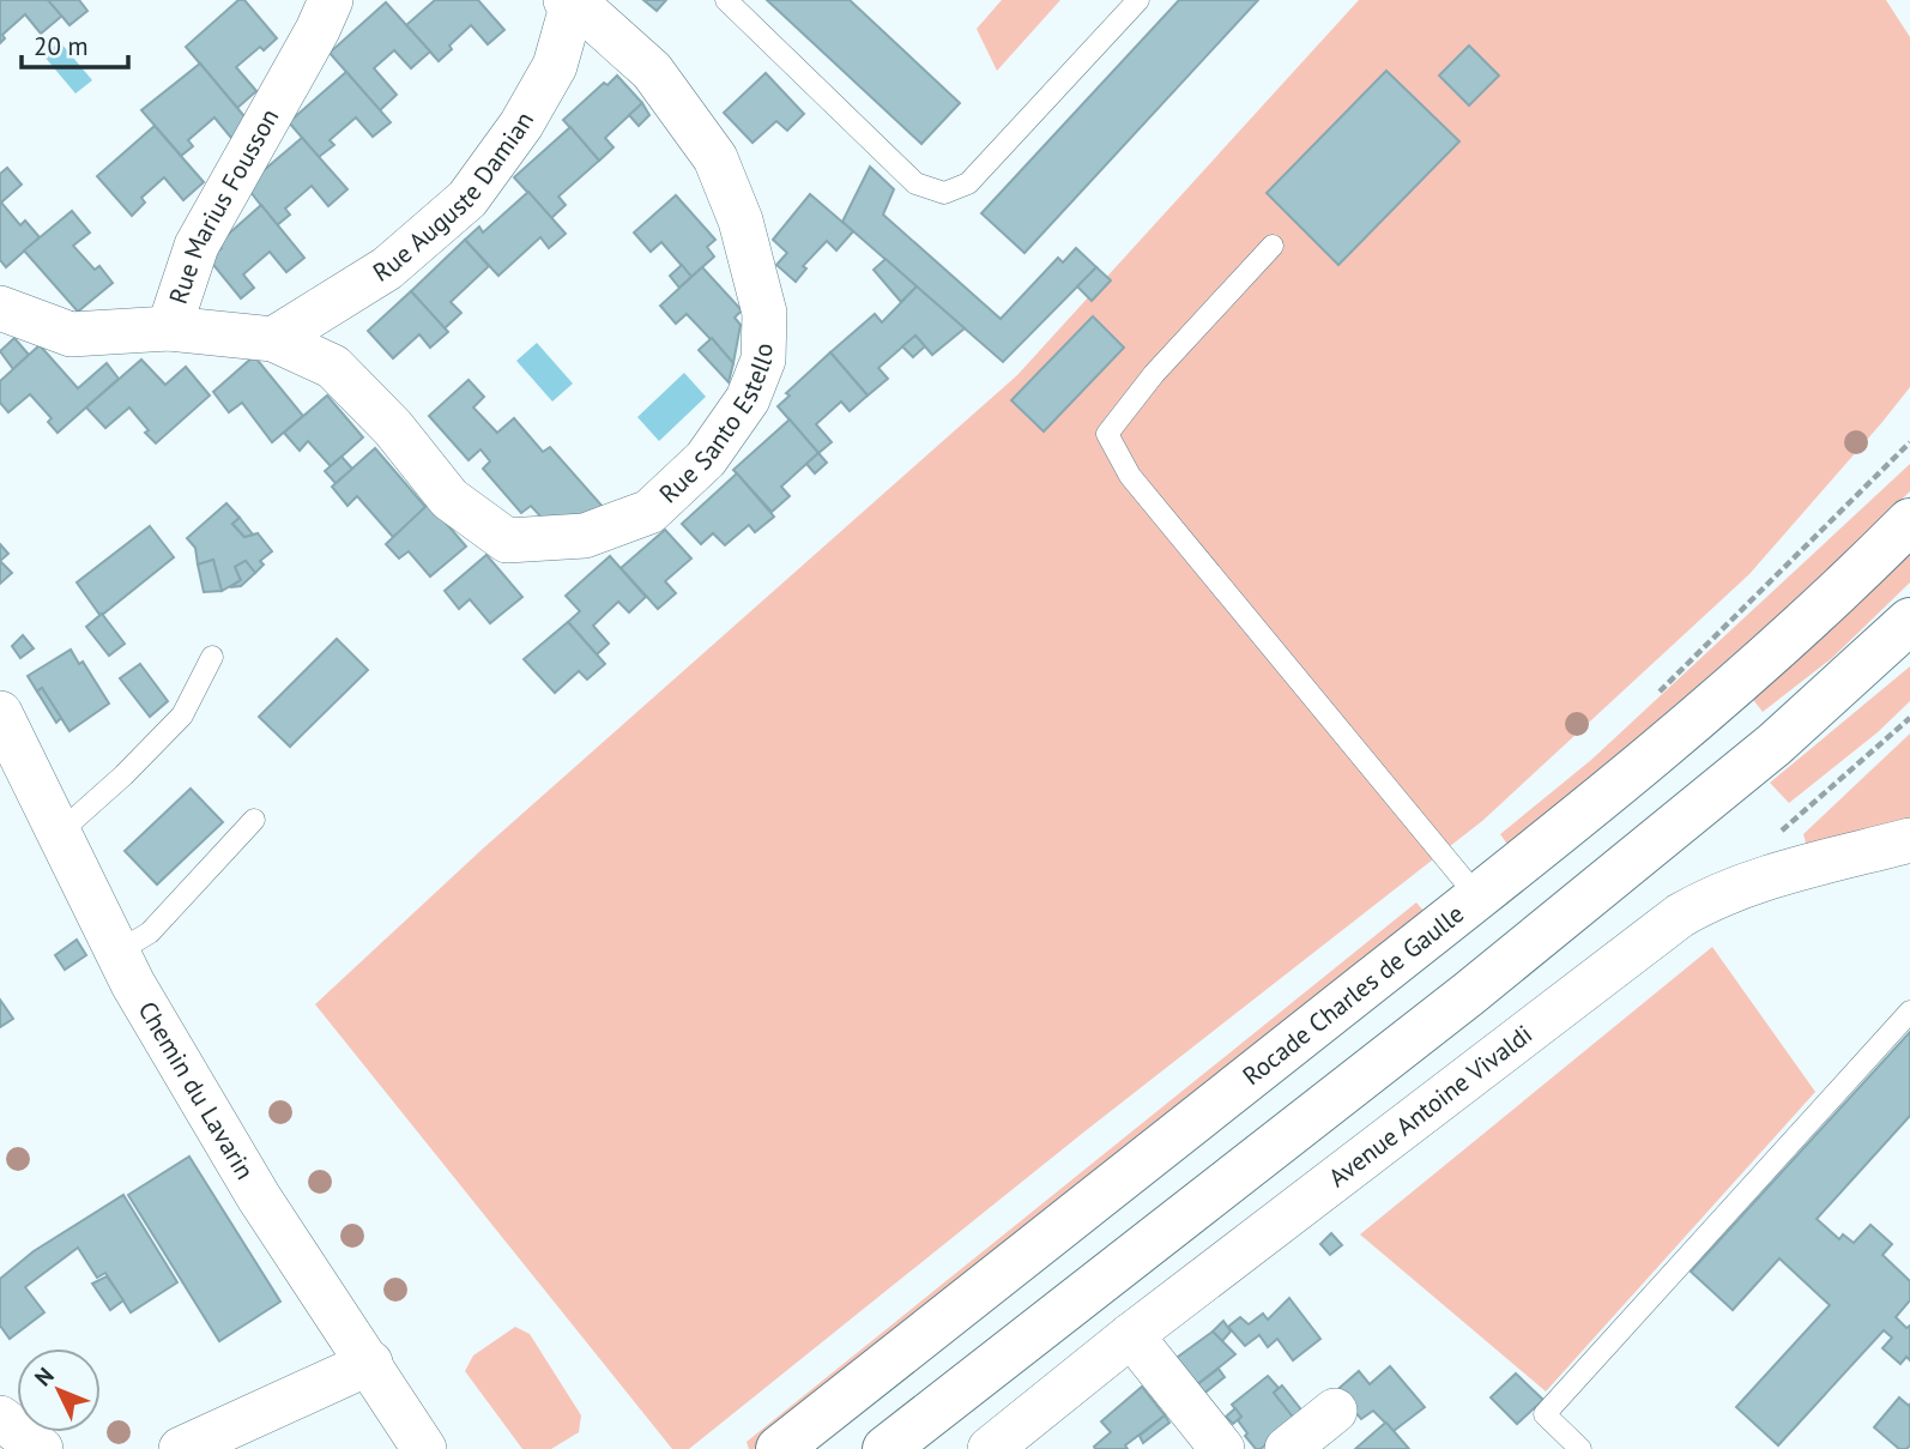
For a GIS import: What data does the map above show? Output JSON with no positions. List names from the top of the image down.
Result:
{
  "streets": {
    "main road": ["Rocade Charles de Gaulle"],
    "street": [
      "Rue Auguste Damian",
      "Rue Marius Fousson",
      "Rue Santo Estello",
      "Chemin du Lavarin",
      "Avenue Antoine Vivaldi"
    ]
  },
  "crossings": [
    ["Rue Auguste Damian", "Rue Santo Estello"],
    ["Rue Marius Fousson", "Rue Santo Estello"]
  ],
  "scale_bar": "20 m",
  "north": "top left"
}
